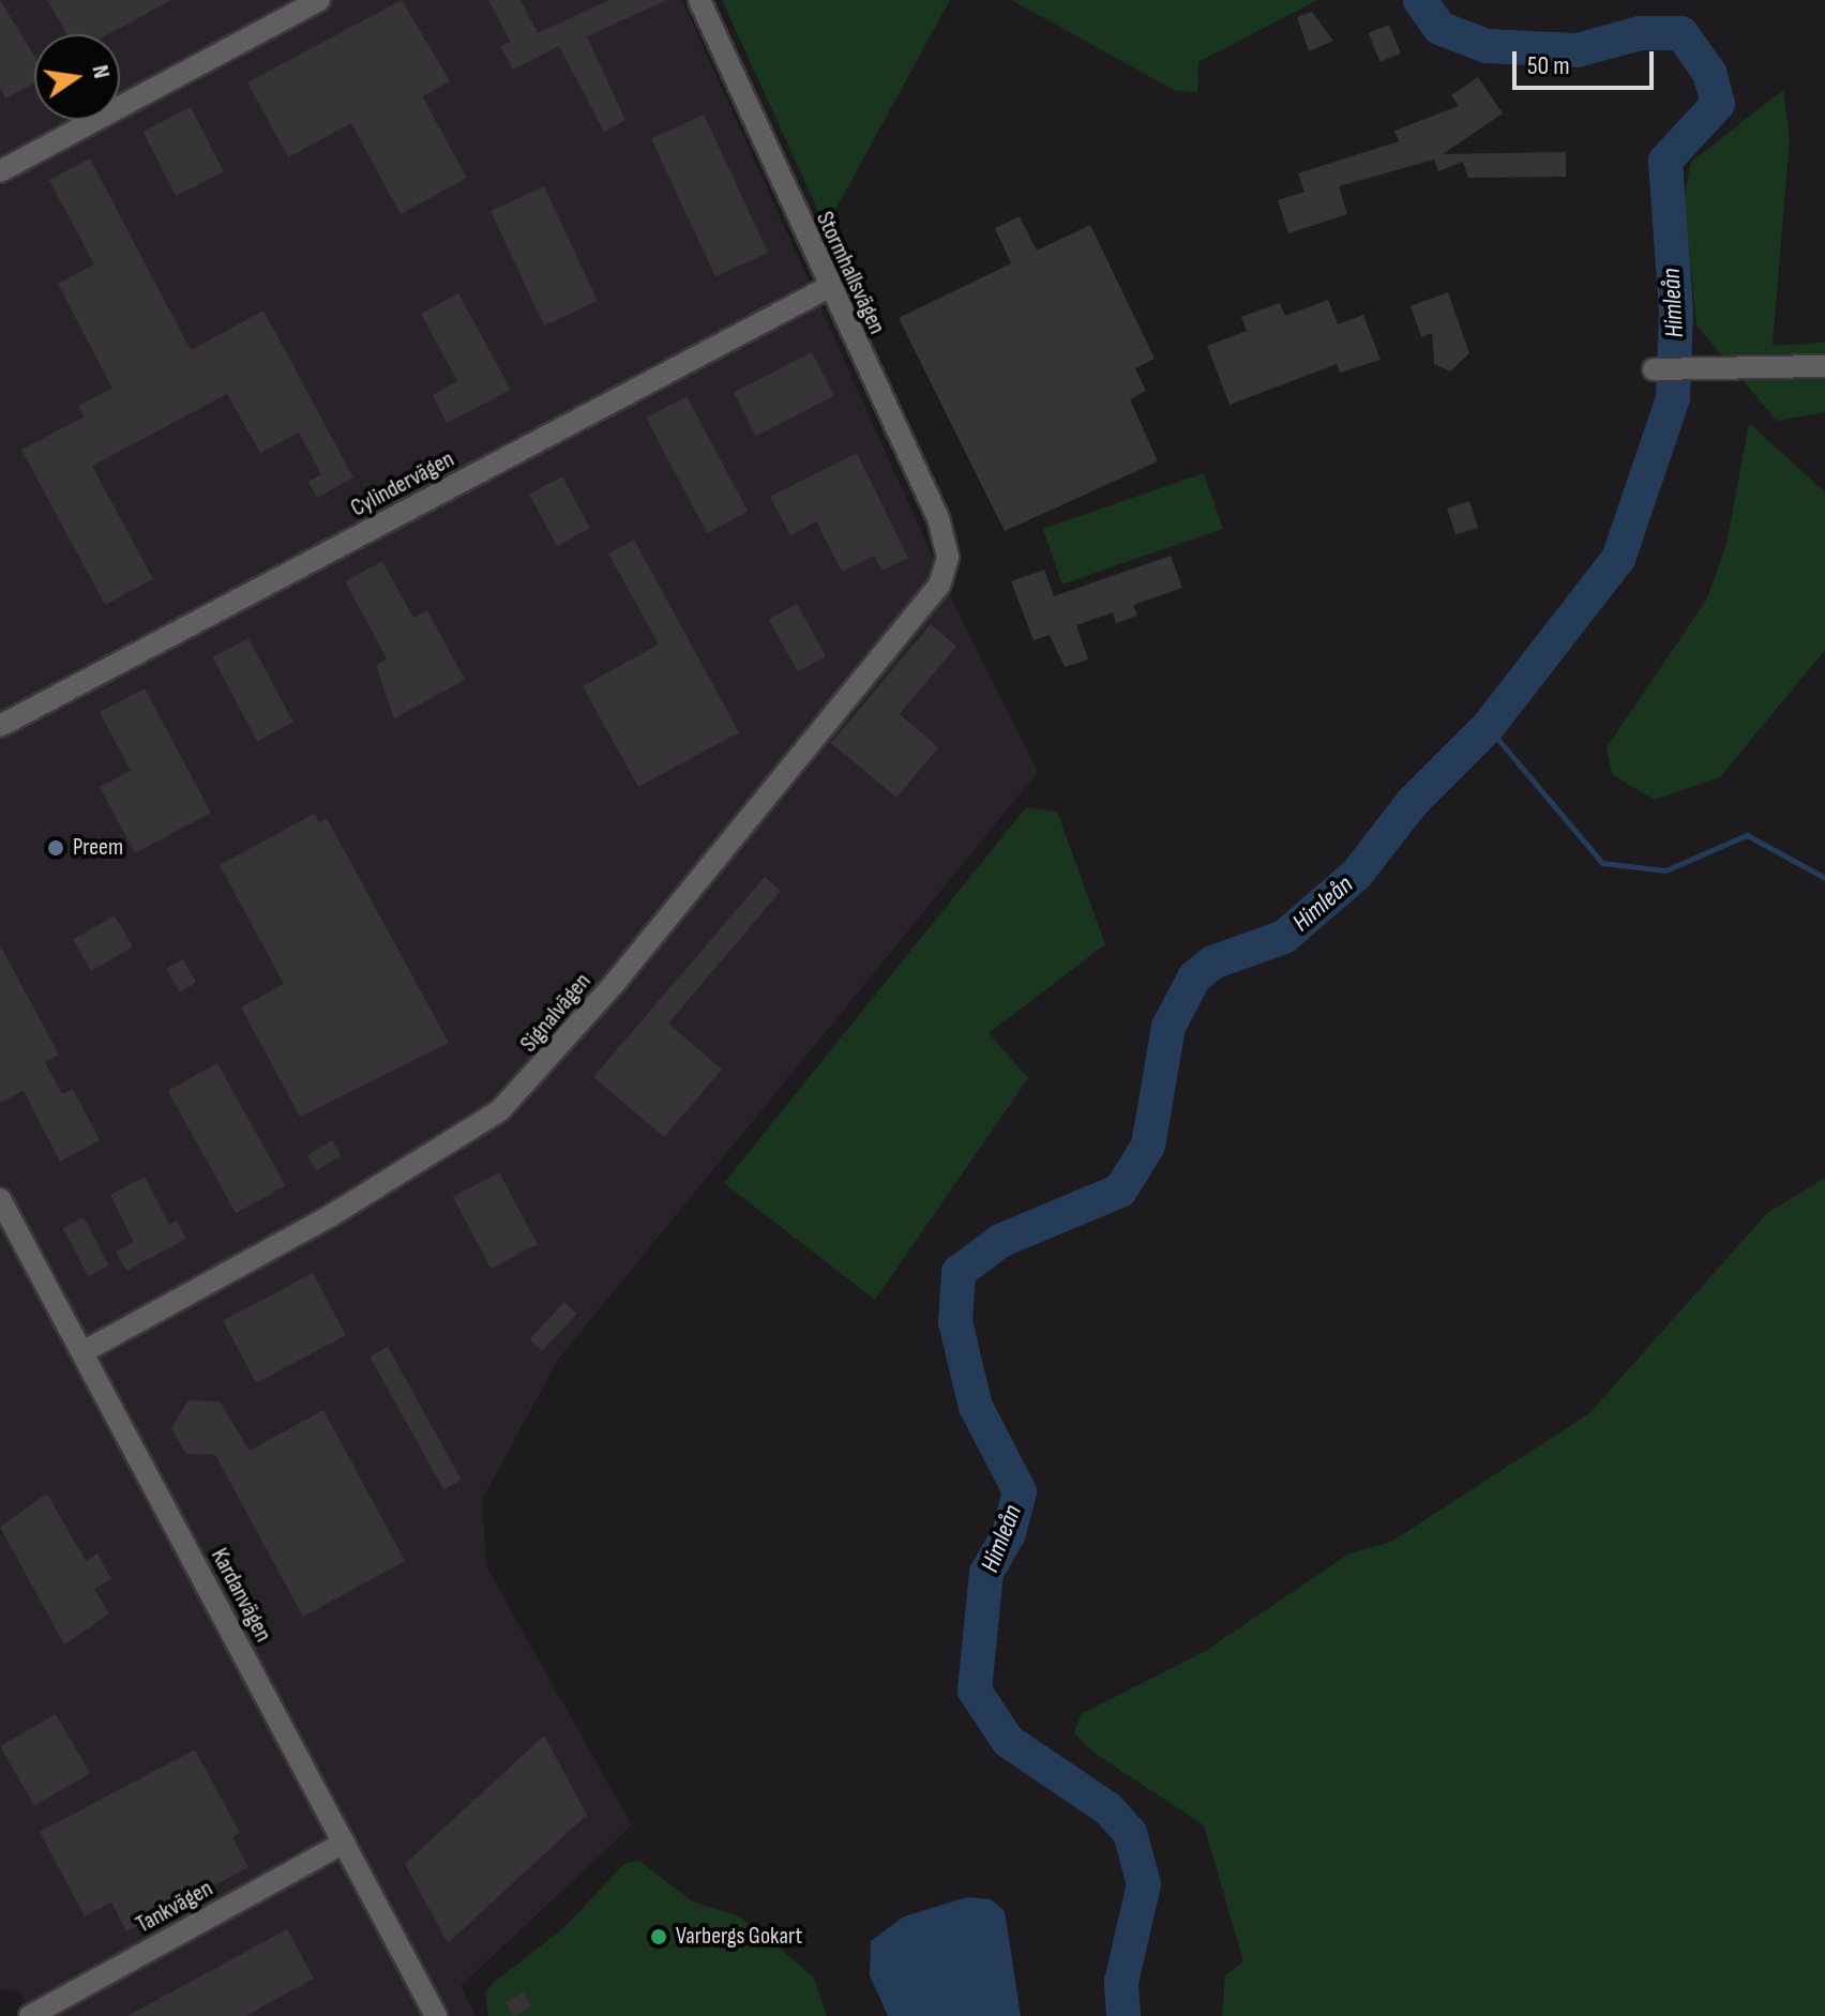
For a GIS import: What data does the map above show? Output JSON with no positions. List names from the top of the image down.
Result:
{
  "streets": {
    "street": [
      "Stormhallsvägen",
      "Cylindervägen",
      "Signalvägen",
      "Kardanvägen",
      "Tankvägen"
    ]
  },
  "crossings": [
    ["Stormhallsvägen", "Cylindervägen"],
    ["Stormhallsvägen", "Signalvägen"],
    ["Signalvägen", "Kardanvägen"],
    ["Kardanvägen", "Tankvägen"]
  ],
  "water": ["Himleån"],
  "places": ["Preem", "Varbergs Gokart"],
  "scale_bar": "50 m",
  "north": "right"
}
